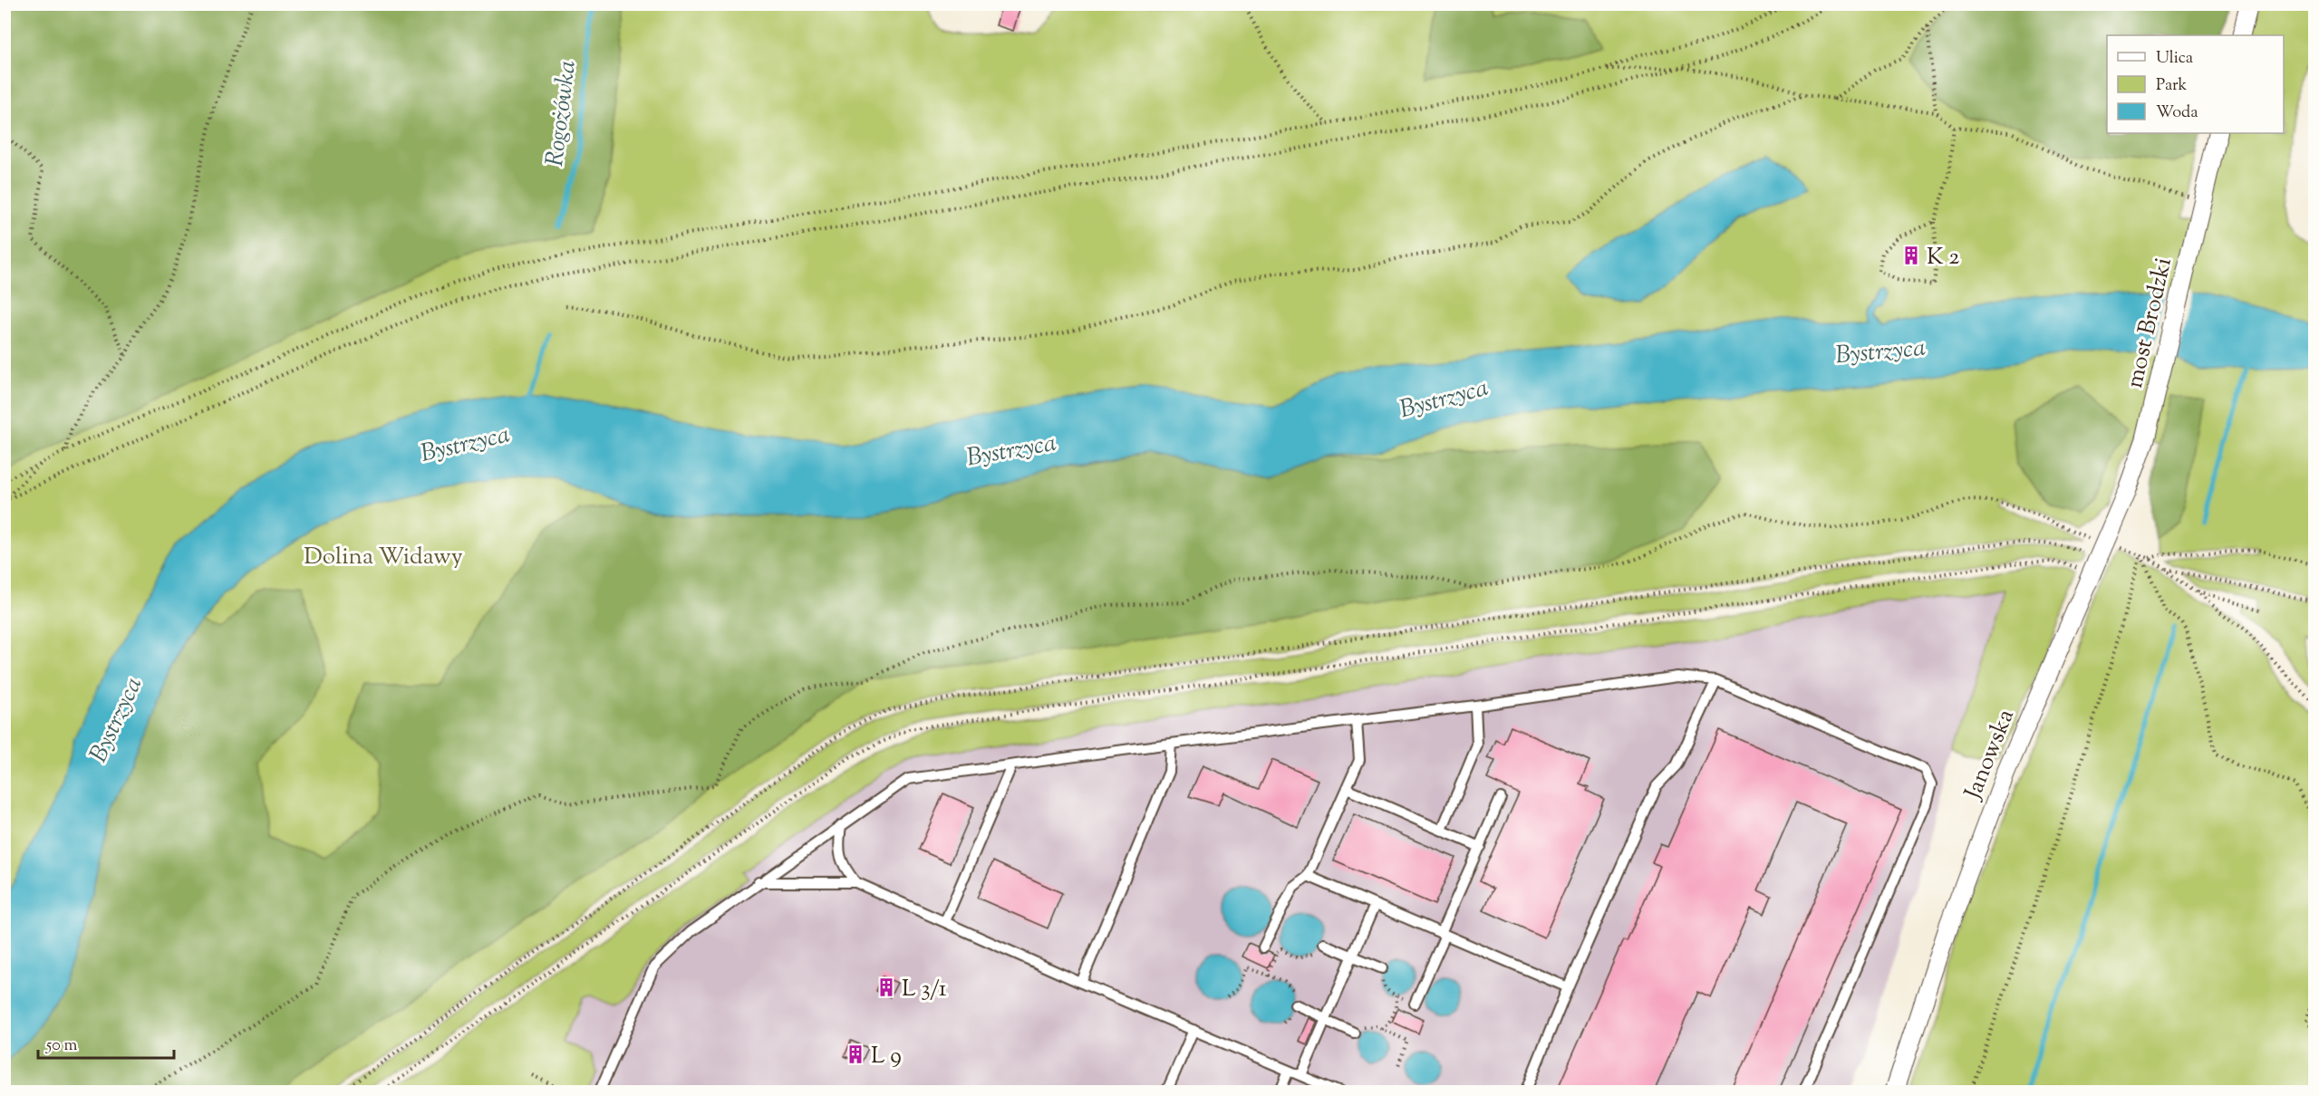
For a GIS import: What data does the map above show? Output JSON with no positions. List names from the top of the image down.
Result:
{
  "streets": {
    "street": ["most Brodzki", "Janowska"]
  },
  "crossings": [
    ["most Brodzki", "Janowska"]
  ],
  "water": ["Rogożówka", "Bystrzyca"],
  "parks": ["Dolina Widawy"],
  "places": {
    "building": ["K 2", "L 3/1", "L 9"]
  },
  "legend": ["Ulica", "Park", "Woda"],
  "scale_bar": "50 m"
}
